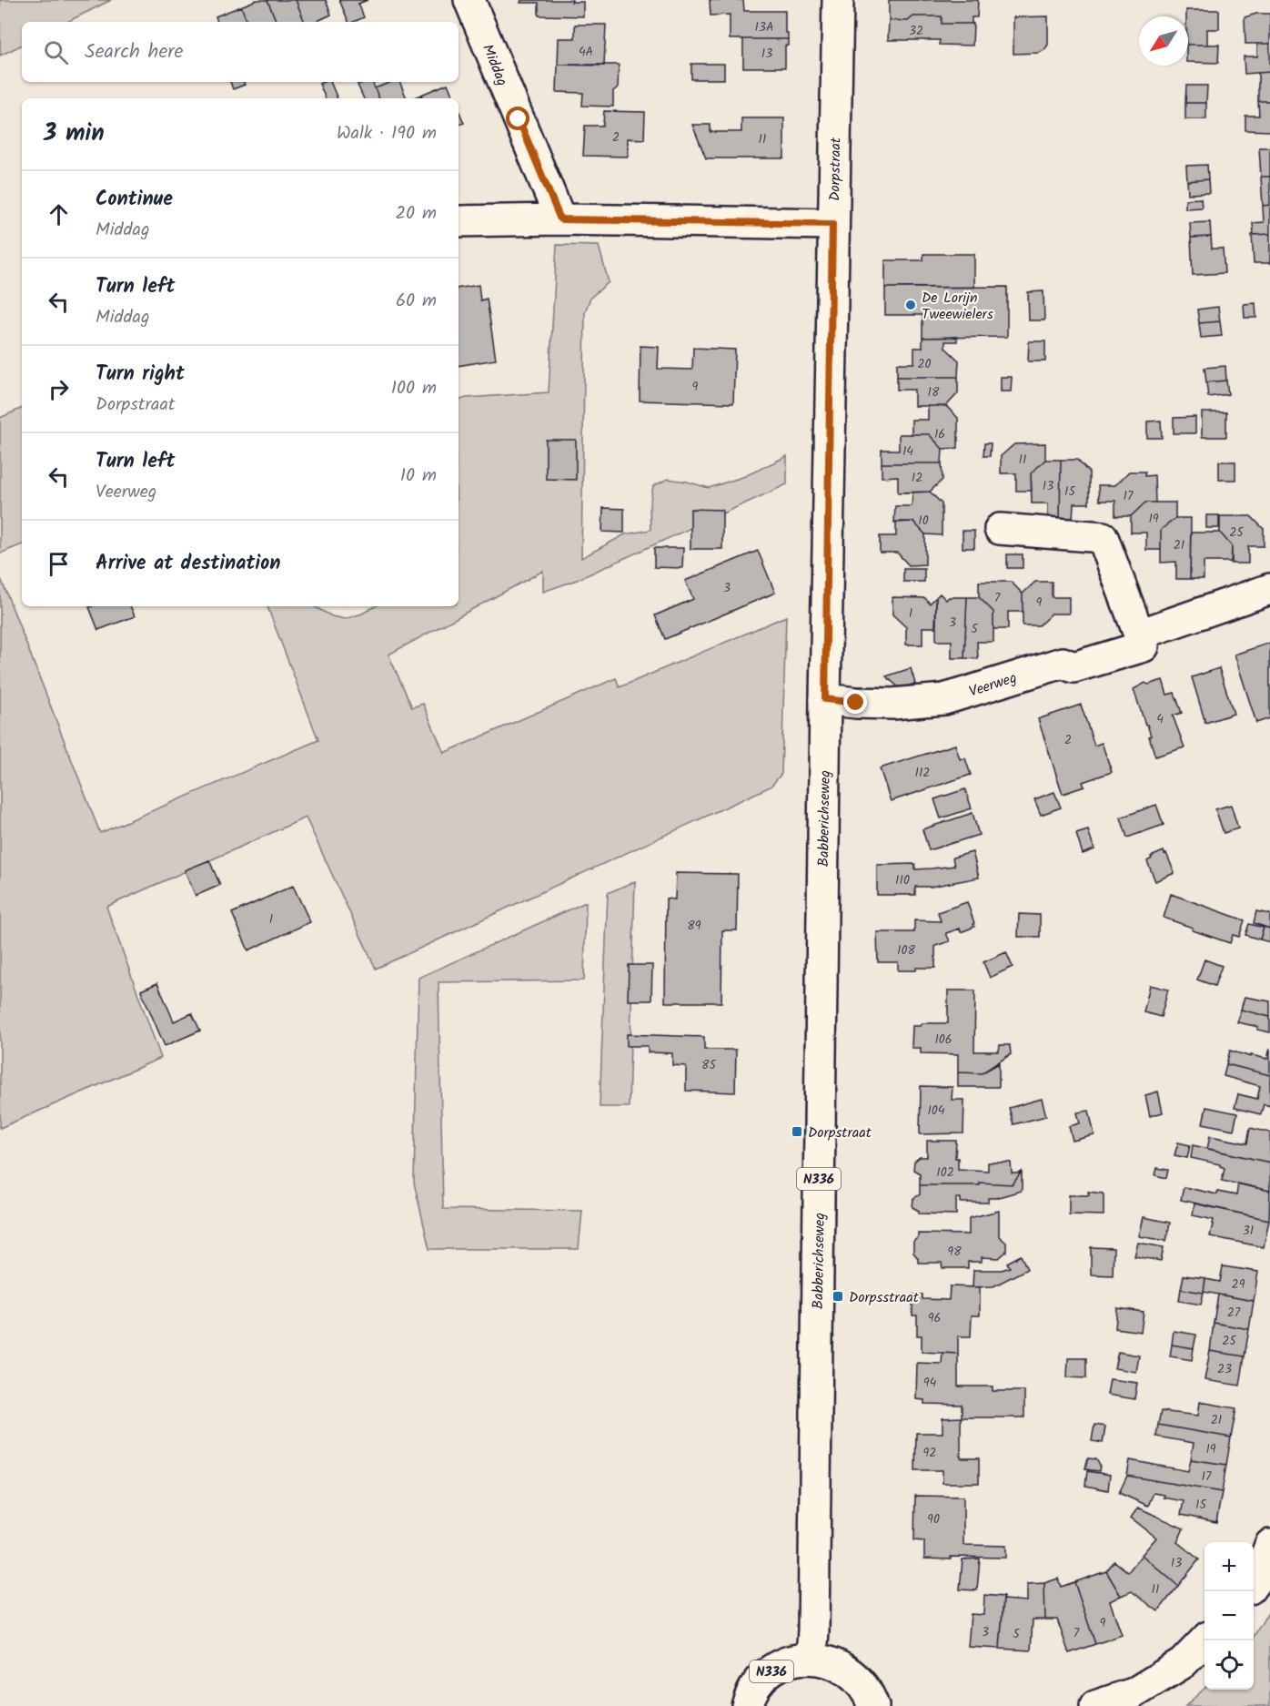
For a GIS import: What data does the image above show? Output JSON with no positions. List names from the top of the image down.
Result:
{
  "streets": {
    "main road": [
      "Middag",
      "Dorpstraat",
      "Veerweg",
      "Babberichseweg",
      "N336"
    ]
  },
  "crossings": [
    ["Dorpstraat", "Veerweg"],
    ["Dorpstraat", "Babberichseweg"],
    ["Veerweg", "Babberichseweg"],
    ["Babberichseweg", "N336"]
  ],
  "places": {
    "other": ["De Lorijn Tweewielers"],
    "transit": ["Dorpstraat", "Dorpsstraat"]
  },
  "house_numbers": [
    "13A",
    "32",
    "4A",
    "13",
    "2",
    "11",
    "20",
    "9",
    "18",
    "16",
    "14",
    "11",
    "12",
    "13",
    "15",
    "17",
    "19",
    "10",
    "25",
    "21",
    "3",
    "7",
    "9",
    "1",
    "3",
    "5",
    "4",
    "2",
    "112",
    "110",
    "1",
    "89",
    "108",
    "106",
    "85",
    "104",
    "102",
    "31",
    "98",
    "29",
    "27",
    "96",
    "25",
    "23",
    "94",
    "21",
    "19",
    "92",
    "17",
    "15",
    "90",
    "13",
    "11",
    "9",
    "3",
    "7",
    "5"
  ],
  "north": "bottom left",
  "page": {
    "search": "Search here",
    "heading": ["3 min", "Walk · 190 m"],
    "list": [
      ["Continue", "Middag", "20 m"],
      ["Turn left", "Middag", "60 m"],
      ["Turn right", "Dorpstraat", "100 m"],
      ["Turn left", "Veerweg", "10 m"],
      "Arrive at destination"
    ],
    "map_buttons": ["+", "−"]
  }
}
